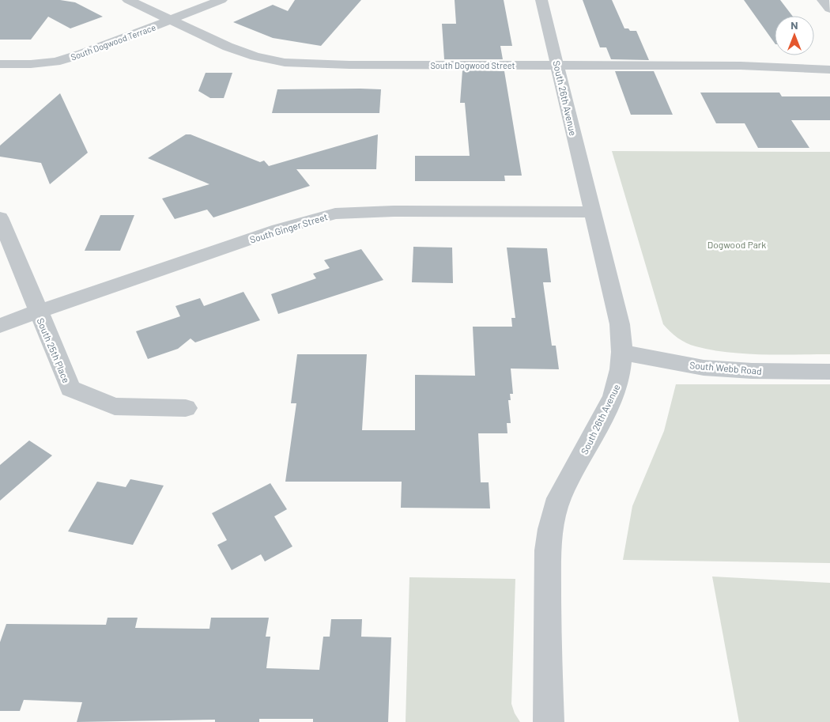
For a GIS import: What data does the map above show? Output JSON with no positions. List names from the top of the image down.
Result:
{
  "streets": {
    "street": [
      "South Dogwood Terrace",
      "South Dogwood Street",
      "South 26th Avenue",
      "South Ginger Street",
      "South 25th Place",
      "South Webb Road"
    ]
  },
  "crossings": [
    ["South Dogwood Terrace", "South Dogwood Street"],
    ["South Dogwood Street", "South 26th Avenue"],
    ["South 26th Avenue", "South Ginger Street"],
    ["South 26th Avenue", "South Webb Road"],
    ["South Ginger Street", "South 25th Place"]
  ],
  "parks": ["Dogwood Park"],
  "north": "top"
}
